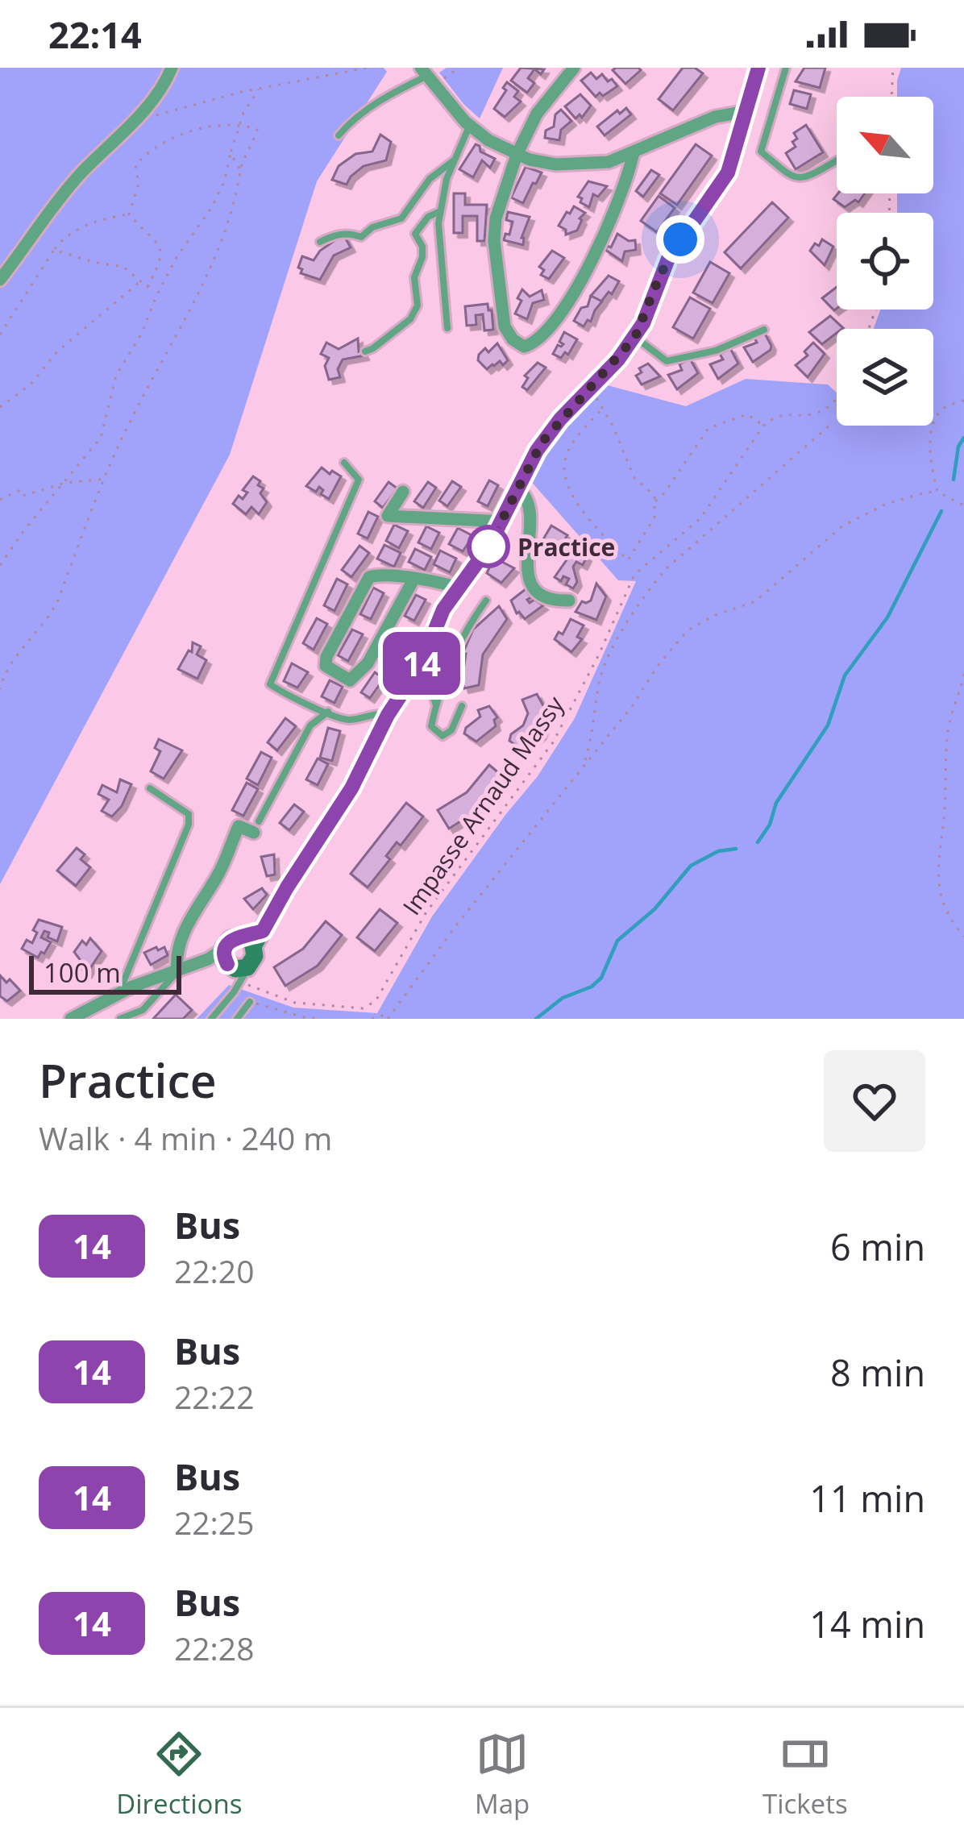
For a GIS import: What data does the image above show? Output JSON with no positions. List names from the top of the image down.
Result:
{
  "streets": {
    "path": ["Impasse Arnaud Massy"]
  },
  "places": ["Practice"],
  "lines": ["bus line 14"],
  "scale_bar": "100 m",
  "north": "top left",
  "page": {
    "status": "22:14",
    "on_map": "14",
    "scale": "100 m",
    "heading": ["Practice", "Walk · 4 min · 240 m"],
    "list": [
      {
        "mark": "14",
        "name": "Bus",
        "note": "22:20",
        "value": "6 min"
      },
      {
        "mark": "14",
        "name": "Bus",
        "note": "22:22",
        "value": "8 min"
      },
      {
        "mark": "14",
        "name": "Bus",
        "note": "22:25",
        "value": "11 min"
      },
      {
        "mark": "14",
        "name": "Bus",
        "note": "22:28",
        "value": "14 min"
      }
    ],
    "tabs": ["Directions", "Map", "Tickets"]
  }
}
